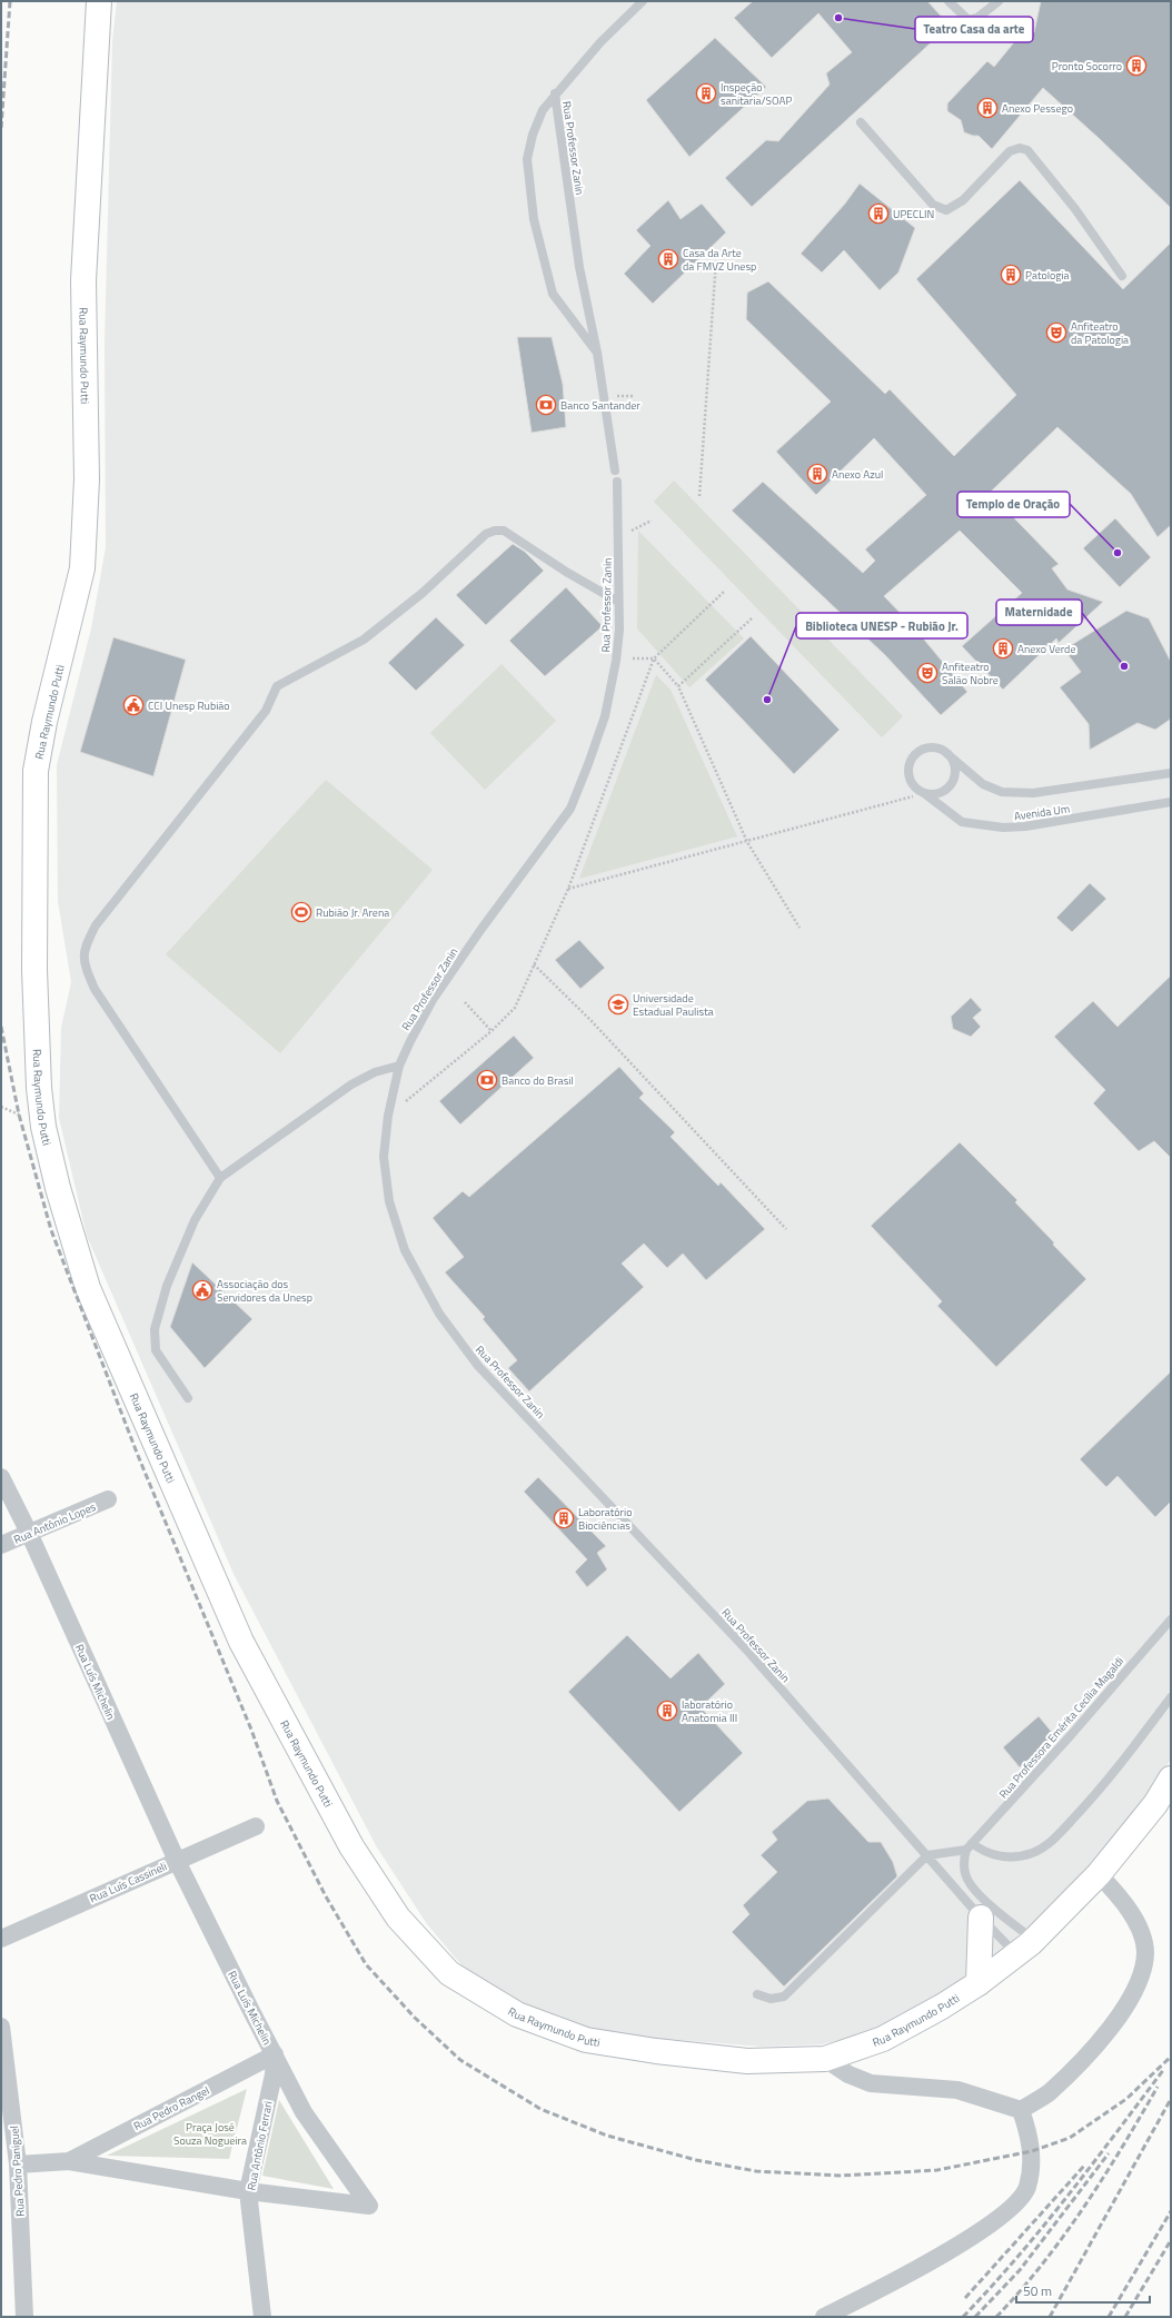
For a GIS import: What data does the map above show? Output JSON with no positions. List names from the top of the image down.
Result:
{
  "streets": {
    "street": [
      "Rua Raymundo Putti",
      "Rua Antônio Lopes",
      "Rua Luís Michelin",
      "Rua Luís Cassineli",
      "Rua Pedro Rangel",
      "Rua Antônio Ferrari",
      "Rua Pedro Paniguel"
    ],
    "lane": ["Rua Professor Zanin", "Avenida Um", "Rua Professora Emérita Cecília Magaldi"]
  },
  "crossings": [
    ["Rua Professor Zanin", "Rua Raymundo Putti"],
    ["Rua Antônio Lopes", "Rua Luís Michelin"],
    ["Rua Luís Michelin", "Rua Luís Cassineli"],
    ["Rua Luís Michelin", "Rua Pedro Rangel"],
    ["Rua Luís Michelin", "Rua Antônio Ferrari"],
    ["Rua Luís Michelin", "Rua Pedro Paniguel"],
    ["Rua Pedro Rangel", "Rua Antônio Ferrari"]
  ],
  "parks": ["Praça José Souza Nogueira"],
  "places": {
    "other": [
      "Teatro Casa da arte",
      "Templo de Oração",
      "Maternidade",
      "Biblioteca UNESP - Rubião Jr."
    ],
    "building": [
      "Pronto Socorro",
      "Inspeção sanitaria/SOAP",
      "Anexo Pessego",
      "UPECLIN",
      "Casa da Arte da FMVZ Unesp",
      "Patologia",
      "Anexo Azul",
      "Anexo Verde",
      "Laboratório Biociências",
      "laboratório Anatomia III"
    ],
    "theatre": ["Anfiteatro da Patologia", "Anfiteatro Salão Nobre"],
    "bank": ["Banco Santander", "Banco do Brasil"],
    "public building": ["CCI Unesp Rubião", "Associação dos Servidores da Unesp"],
    "sports": ["Rubião Jr. Arena"],
    "school or university": ["Universidade Estadual Paulista"]
  },
  "scale_bar": "50 m"
}
